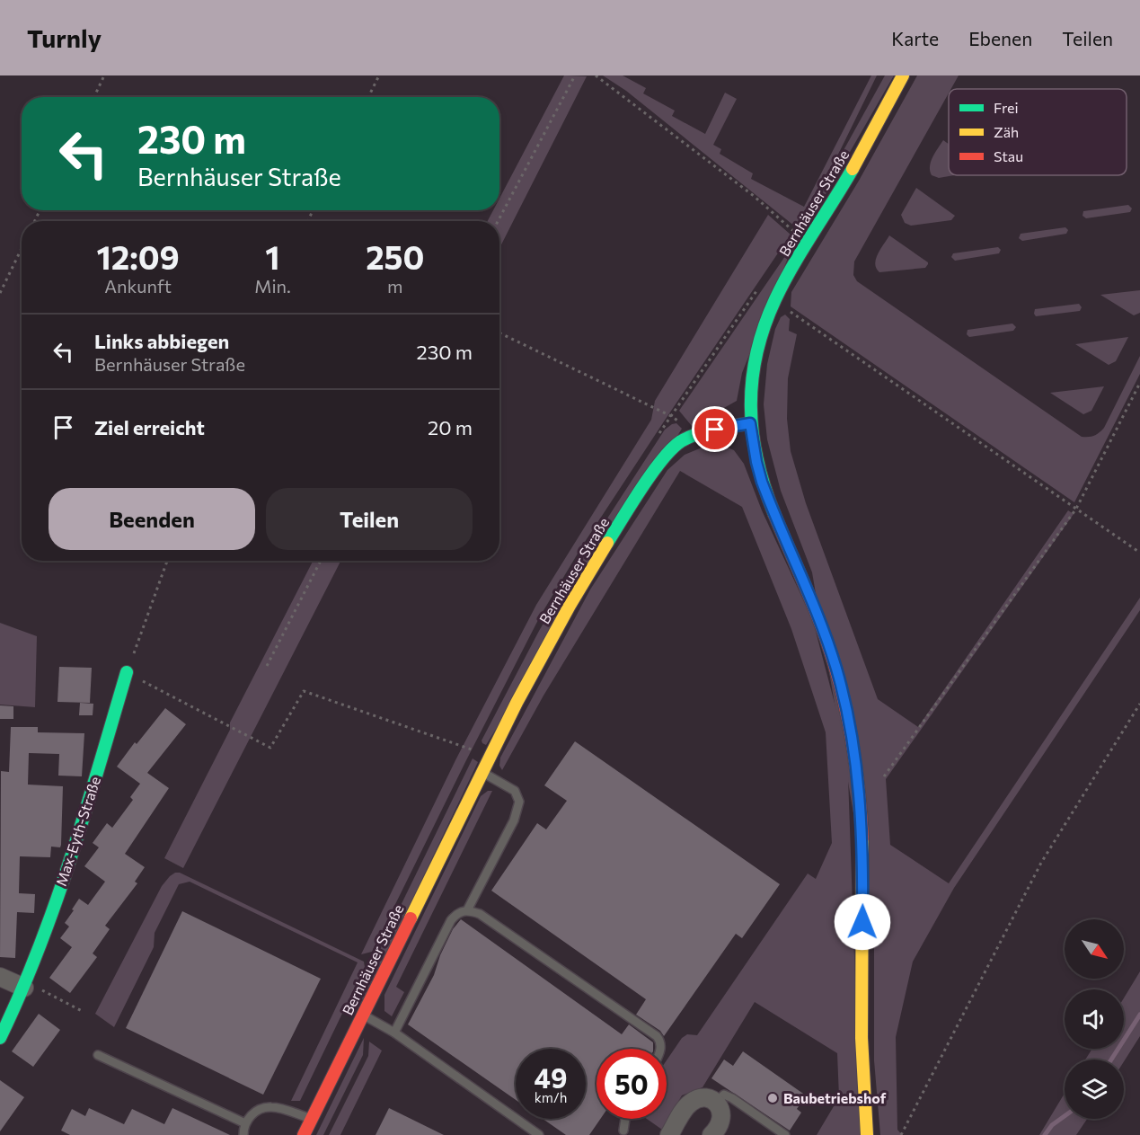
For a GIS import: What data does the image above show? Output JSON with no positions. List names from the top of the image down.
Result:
{
  "streets": {
    "street": ["Bernhäuser Straße", "Max-Eyth-Straße"]
  },
  "places": ["Baubetriebshof"],
  "legend": ["Frei", "Zäh", "Stau"],
  "north": "bottom right",
  "page": {
    "header": "Turnly",
    "nav": ["Karte", "Ebenen", "Teilen"],
    "turn": ["230 m", "Bernhäuser Straße"],
    "eta": [
      "12:09",
      "Ankunft",
      "1",
      "Min.",
      "250",
      "m"
    ],
    "list": [
      {
        "name": "Links abbiegen",
        "note": "Bernhäuser Straße",
        "value": "230 m"
      },
      {
        "name": "Ziel erreicht",
        "value": "20 m"
      }
    ],
    "buttons": ["Beenden", "Teilen"],
    "speed": "49 km/h",
    "limit": "50"
  }
}
